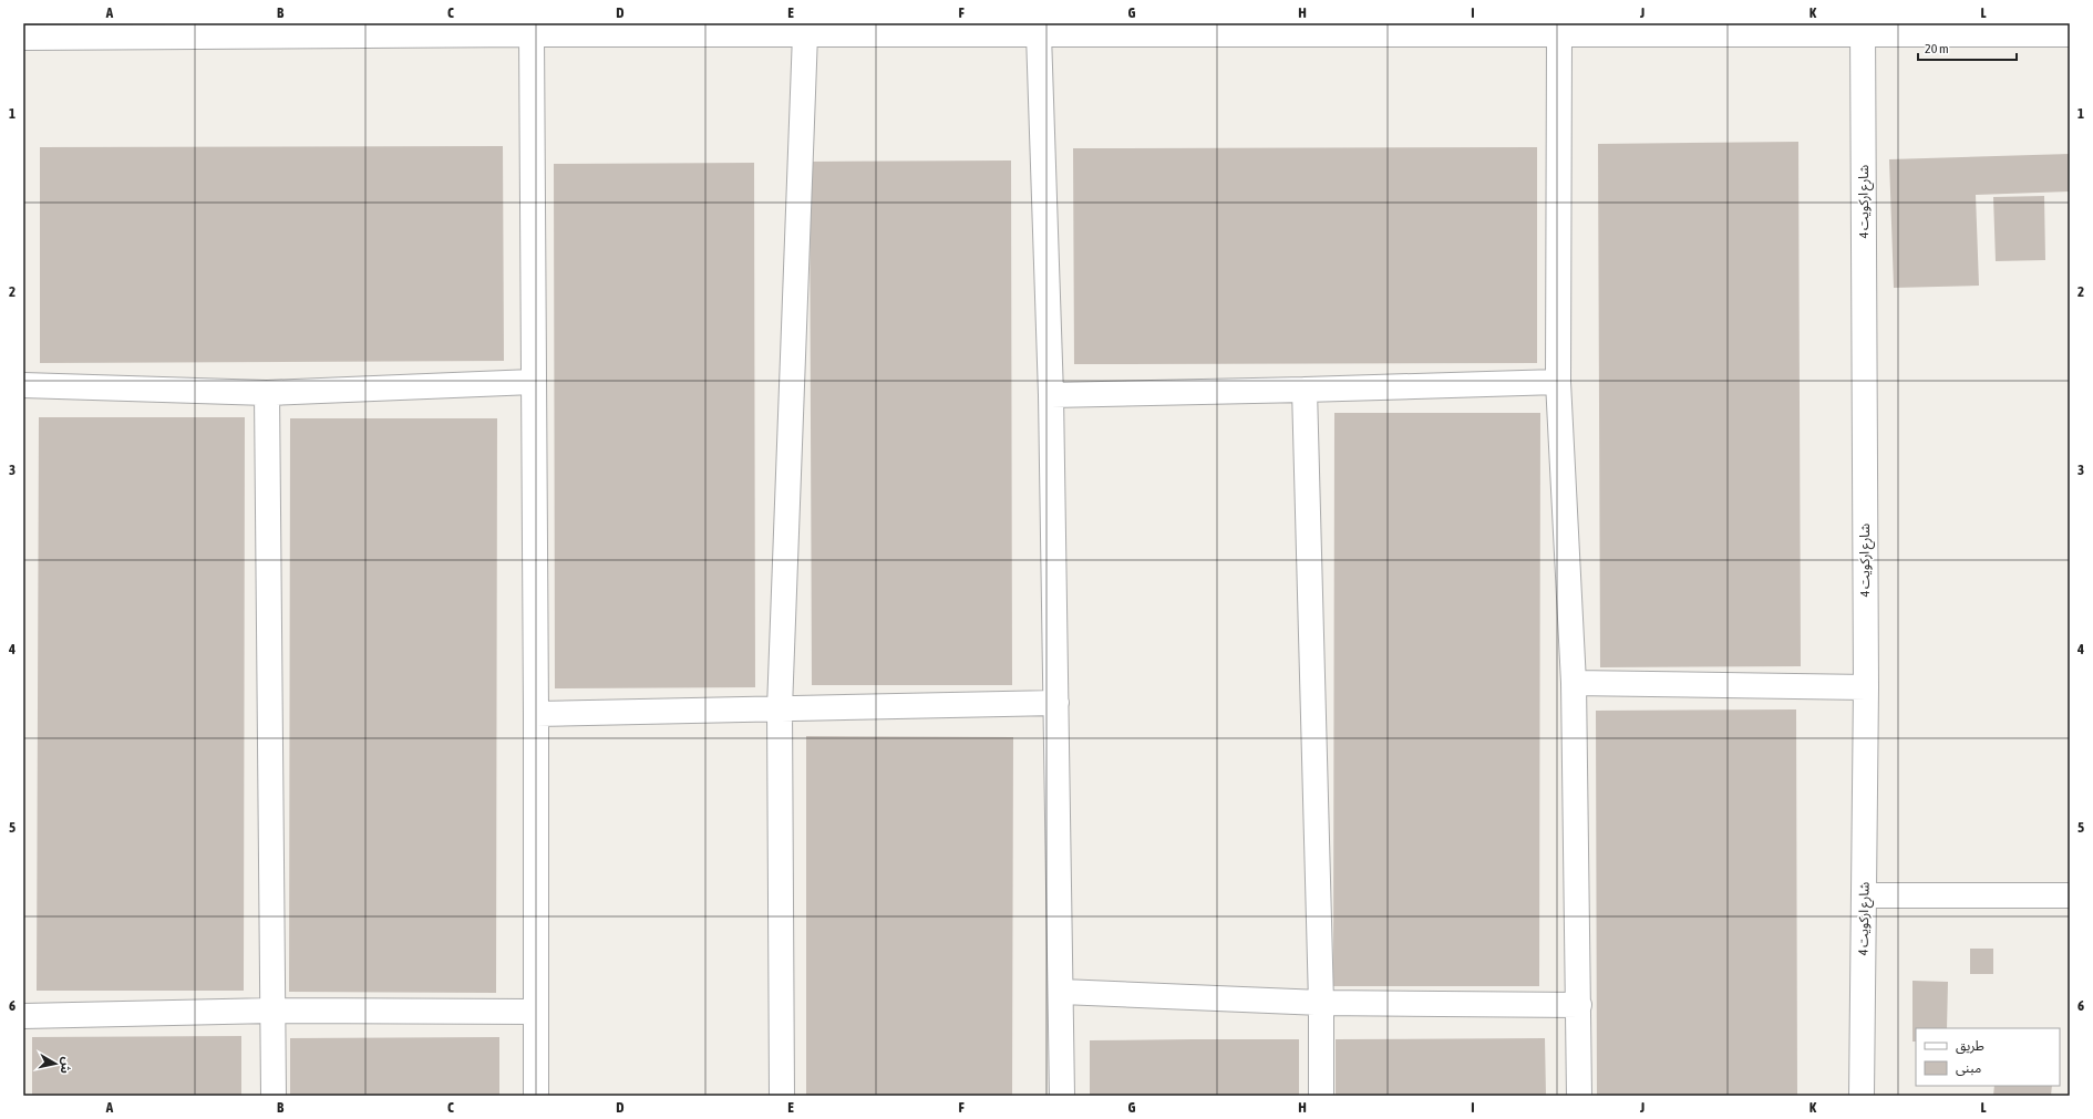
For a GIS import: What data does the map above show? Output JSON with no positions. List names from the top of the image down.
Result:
{
  "streets": {
    "street": ["شارع اركويت 4"]
  },
  "legend": ["طريق", "مبنى"],
  "scale_bar": "20 m",
  "north": "right",
  "grid": {
    "columns": [
      "A",
      "B",
      "C",
      "D",
      "E",
      "F",
      "G",
      "H",
      "I",
      "J",
      "K",
      "L"
    ],
    "rows": [
      "1",
      "2",
      "3",
      "4",
      "5",
      "6"
    ]
  }
}
